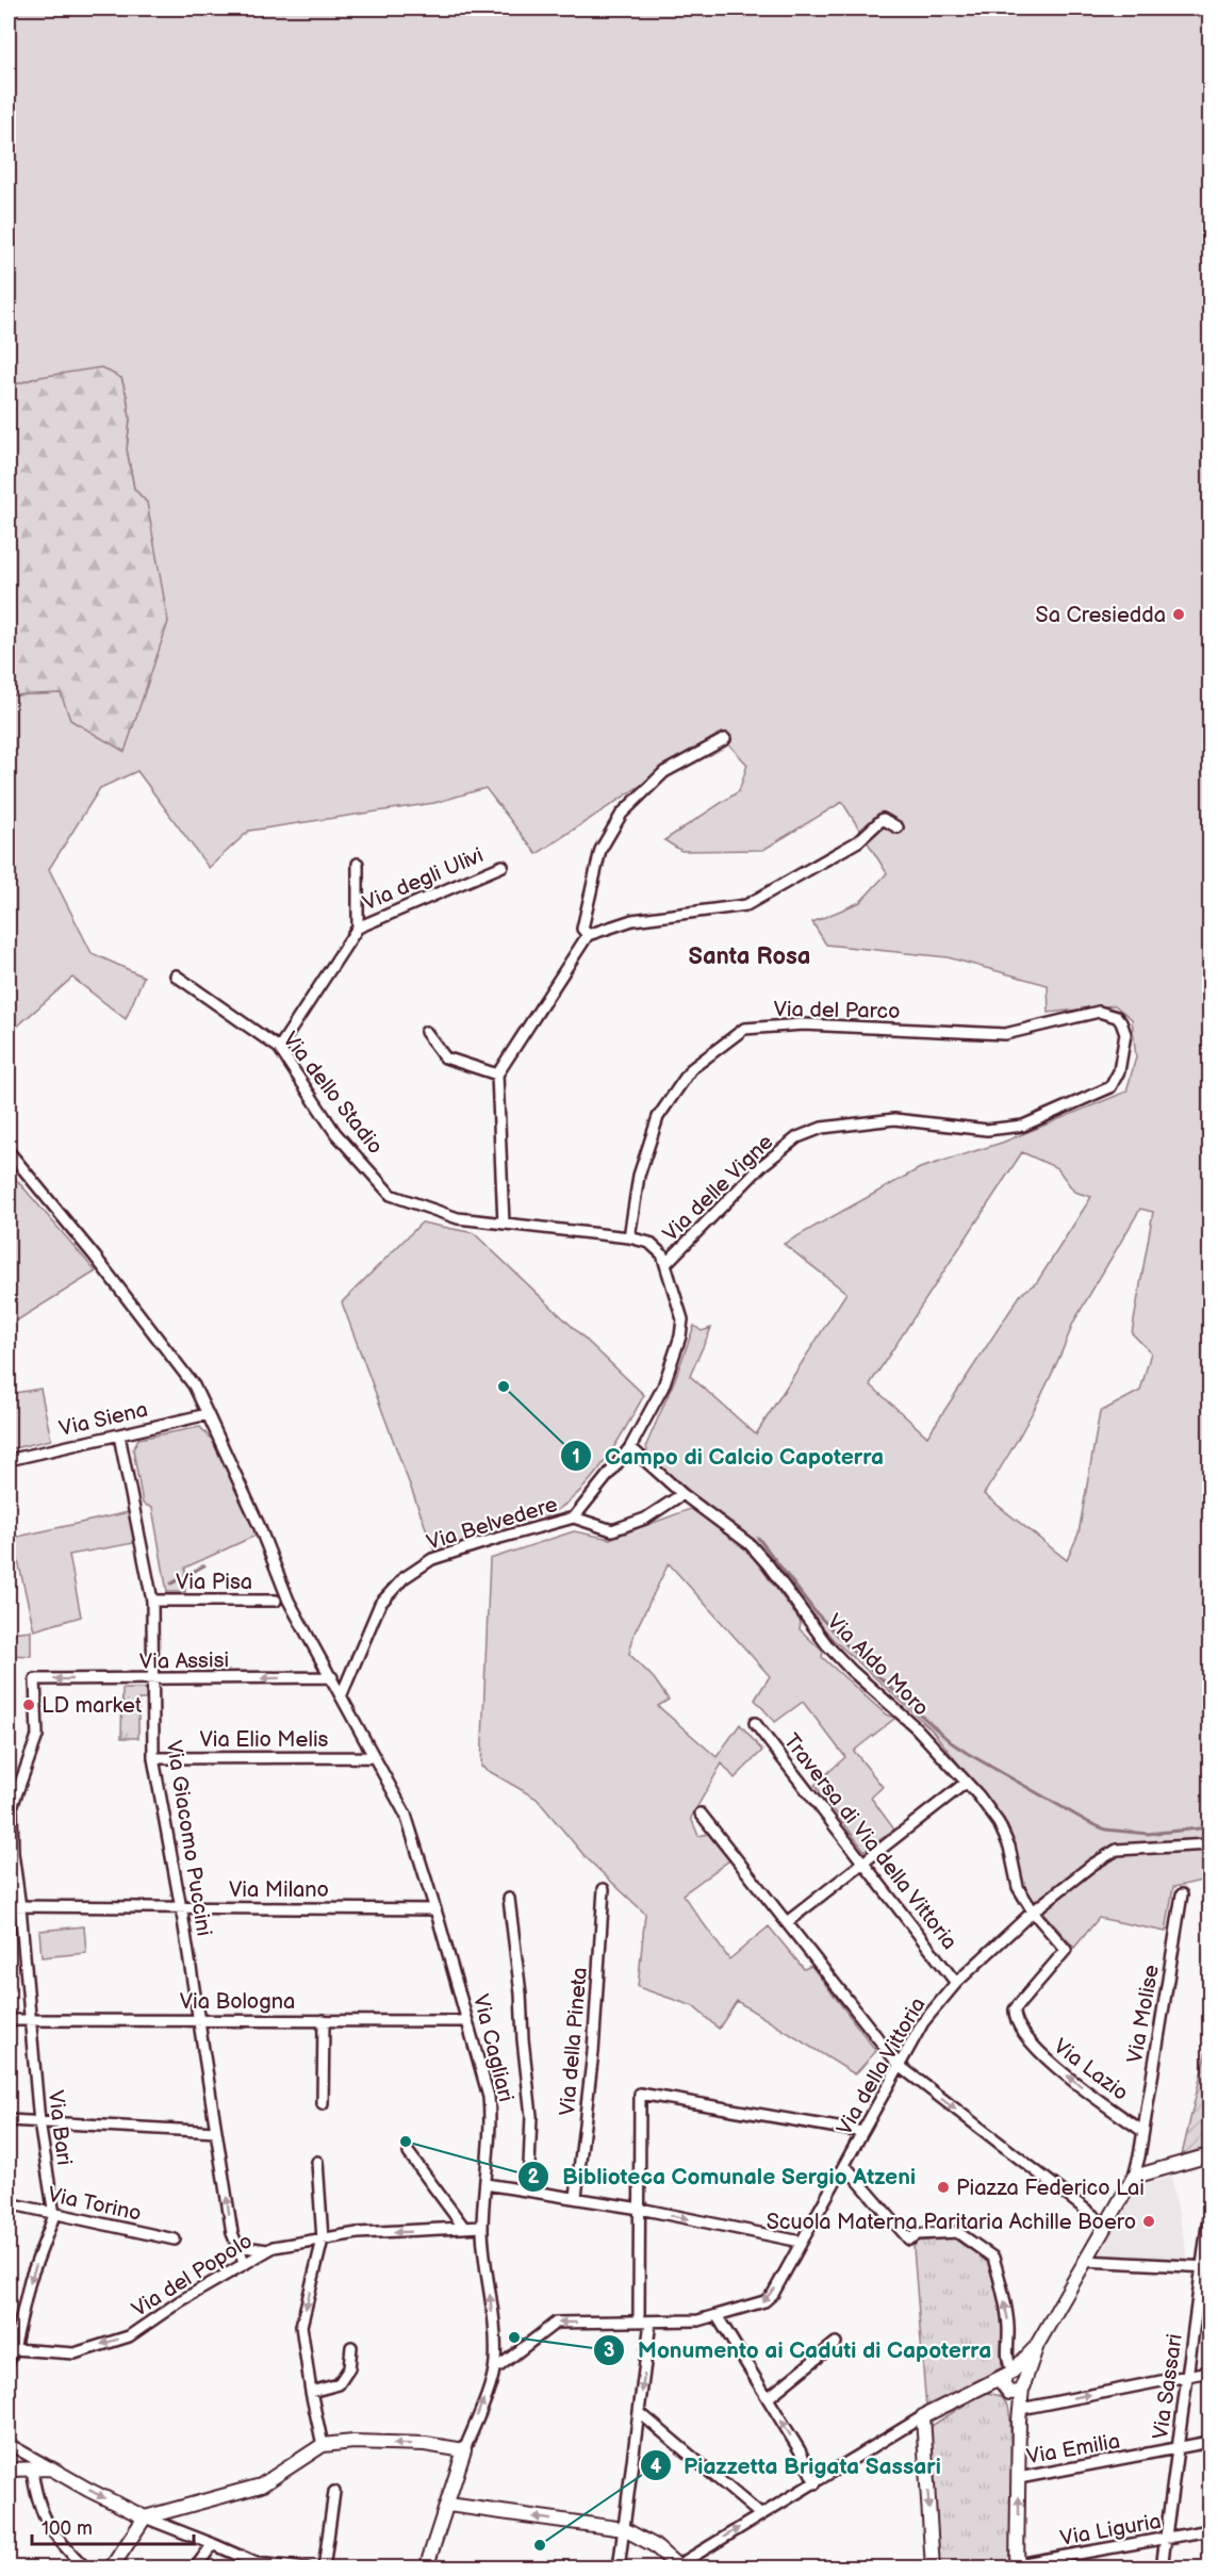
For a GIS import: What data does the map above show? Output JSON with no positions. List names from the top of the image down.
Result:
{
  "streets": {
    "street": [
      "Via degli Ulivi",
      "Via del Parco",
      "Via dello Stadio",
      "Via delle Vigne",
      "Via Siena",
      "Via Belvedere",
      "Via Pisa",
      "Via Assisi",
      "Via Aldo Moro",
      "Via Elio Melis",
      "Via Giacomo Puccini",
      "Traversa di Via della Vittoria",
      "Via Milano",
      "Via Bologna",
      "Via Molise",
      "Via della Pineta",
      "Via Cagliari",
      "Via della Vittoria",
      "Via Lazio",
      "Via Bari",
      "Via Torino",
      "Via del Popolo",
      "Via Sassari",
      "Via Emilia",
      "Via Liguria"
    ]
  },
  "crossings": [
    ["Via degli Ulivi", "Via dello Stadio"],
    ["Via del Parco", "Via delle Vigne"],
    ["Via del Parco", "Via Belvedere"],
    ["Via dello Stadio", "Via Belvedere"],
    ["Via delle Vigne", "Via Belvedere"],
    ["Via Siena", "Via Giacomo Puccini"],
    ["Via Siena", "Via Cagliari"],
    ["Via Belvedere", "Via Aldo Moro"],
    ["Via Belvedere", "Via Cagliari"],
    ["Via Pisa", "Via Giacomo Puccini"],
    ["Via Assisi", "Via Giacomo Puccini"],
    ["Via Assisi", "Via Cagliari"],
    ["Via Assisi", "Via Bari"],
    ["Via Aldo Moro", "Via della Vittoria"],
    ["Via Aldo Moro", "Via Lazio"],
    ["Via Elio Melis", "Via Giacomo Puccini"],
    ["Via Elio Melis", "Via Cagliari"],
    ["Via Giacomo Puccini", "Via Milano"],
    ["Via Giacomo Puccini", "Via Bologna"],
    ["Via Giacomo Puccini", "Via del Popolo"],
    ["Traversa di Via della Vittoria", "Via della Vittoria"],
    ["Via Milano", "Via Cagliari"],
    ["Via Milano", "Via Bari"],
    ["Via Bologna", "Via Cagliari"],
    ["Via Bologna", "Via Bari"],
    ["Via Molise", "Via Lazio"],
    ["Via Cagliari", "Via della Vittoria"],
    ["Via Cagliari", "Via del Popolo"],
    ["Via della Vittoria", "Via Lazio"],
    ["Via Bari", "Via Torino"],
    ["Via Bari", "Via del Popolo"],
    ["Via Sassari", "Via Emilia"],
    ["Via Sassari", "Via Liguria"]
  ],
  "one_way": ["Via Assisi", "Via del Popolo"],
  "districts": ["Santa Rosa"],
  "places": [
    "Sa Cresiedda",
    "Campo di Calcio Capoterra",
    "LD market",
    "Biblioteca Comunale Sergio Atzeni",
    "Piazza Federico Lai",
    "Scuola Materna Paritaria Achille Boero",
    "Monumento ai Caduti di Capoterra",
    "Piazzetta Brigata Sassari"
  ],
  "scale_bar": "100 m"
}
